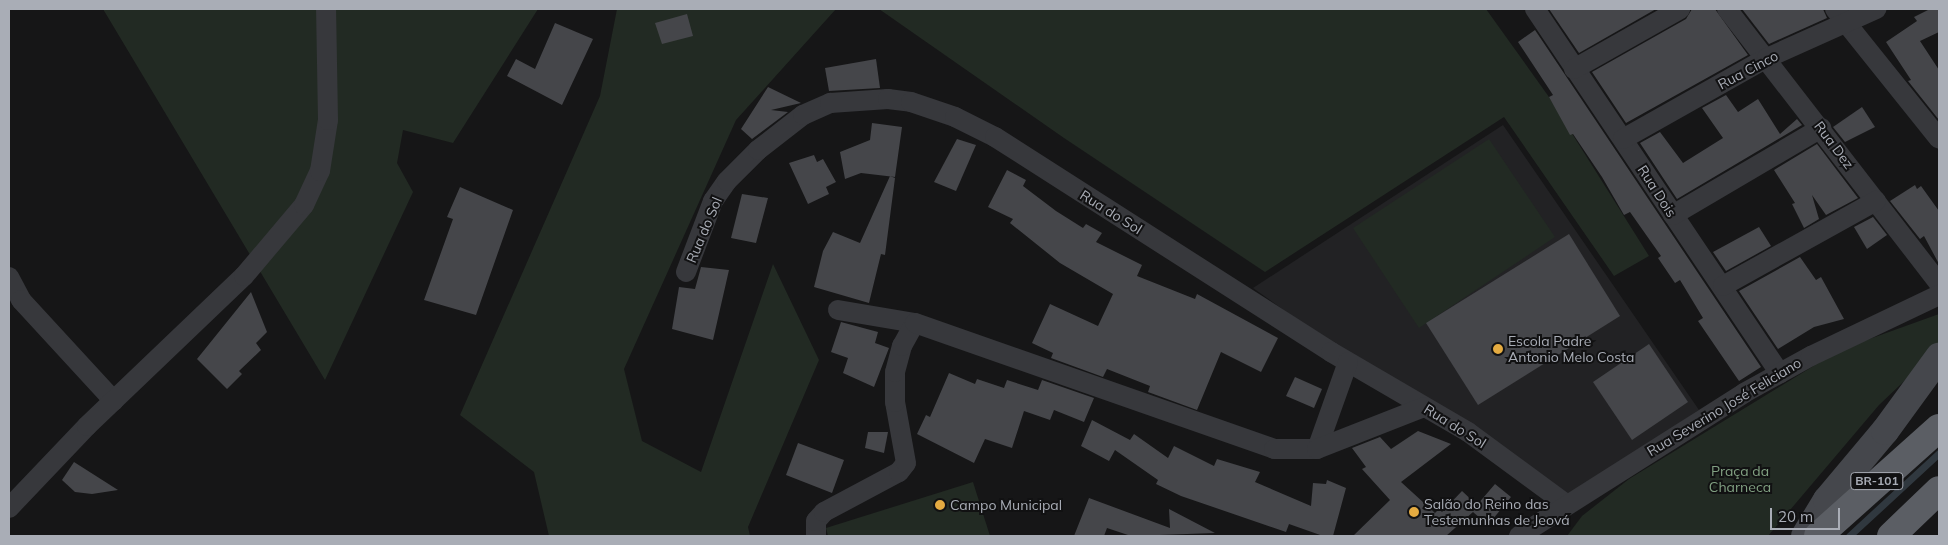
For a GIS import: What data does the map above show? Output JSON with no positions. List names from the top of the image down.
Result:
{
  "streets": {
    "highway": ["BR-101"],
    "street": [
      "Rua Cinco",
      "Rua Dez",
      "Rua Dois",
      "Rua do Sol",
      "Rua Severino José Feliciano"
    ]
  },
  "crossings": [
    ["Rua Cinco", "Rua Dez"],
    ["Rua Cinco", "Rua Dois"],
    ["Rua Dois", "Rua Severino José Feliciano"],
    ["Rua do Sol", "Rua Severino José Feliciano"]
  ],
  "parks": ["Praça da Charneca"],
  "places": ["Escola Padre Antonio Melo Costa", "Campo Municipal", "Salão do Reino das Testemunhas de Jeová"],
  "scale_bar": "20 m"
}
